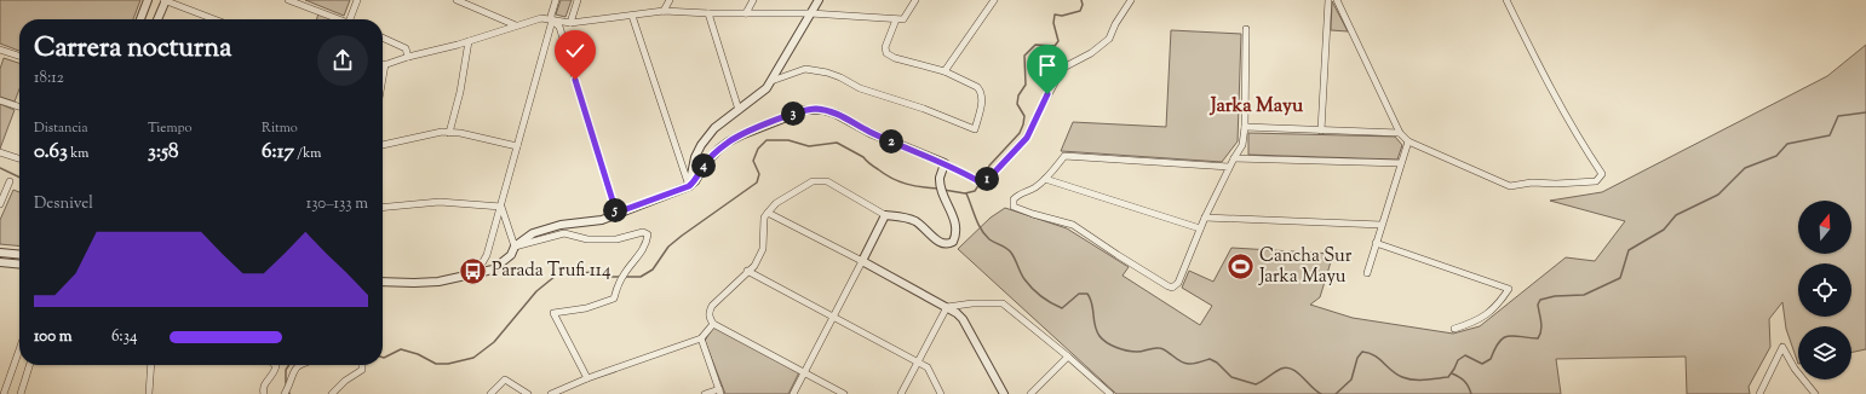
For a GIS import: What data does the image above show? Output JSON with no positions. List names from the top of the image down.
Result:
{
  "districts": ["Jarka Mayu"],
  "places": {
    "sports": ["Cancha Sur Jarka Mayu"],
    "bus stop": ["Parada Trufi 114"]
  },
  "north": "top",
  "page": {
    "heading": ["Carrera nocturna", "18:12"],
    "pins": [
      "3",
      "2",
      "4",
      "1",
      "5"
    ],
    "stats": [
      ["Distancia", "0.63 km"],
      ["Tiempo", "3:58"],
      ["Ritmo", "6:17 /km"]
    ],
    "chart": ["Desnivel", "130–133 m"],
    "list": [
      {
        "name": "100 m",
        "note": "6:34"
      }
    ]
  }
}
